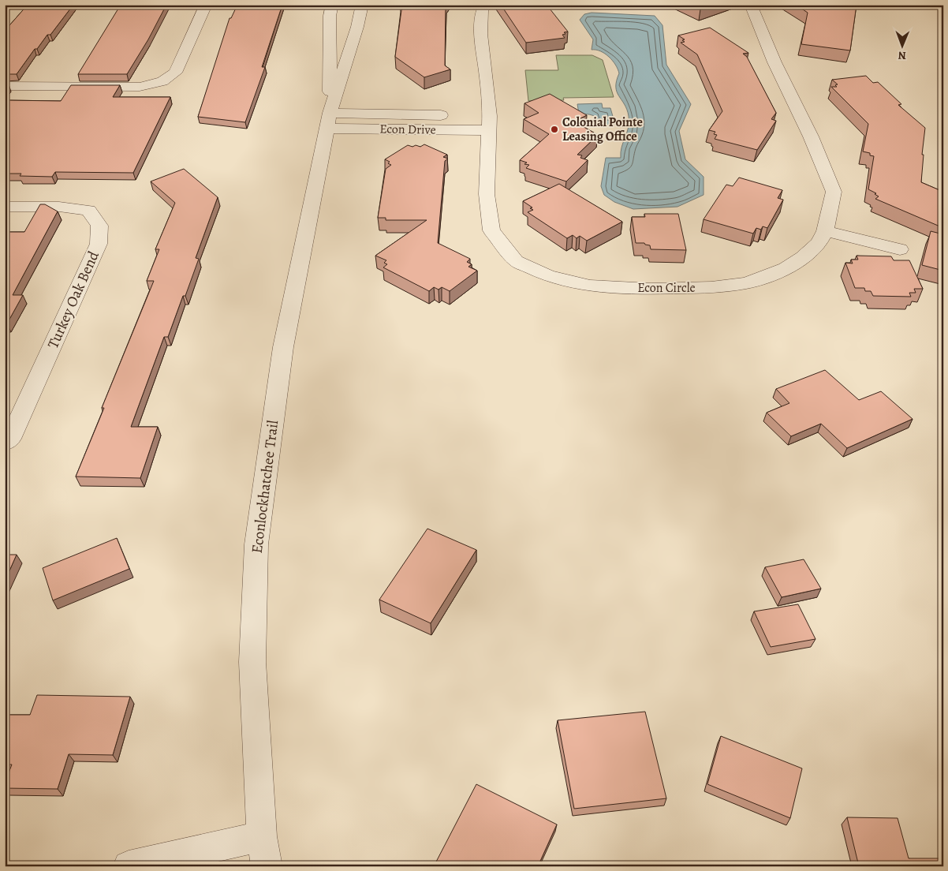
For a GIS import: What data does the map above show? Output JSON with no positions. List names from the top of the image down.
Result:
{
  "streets": {
    "street": [
      "Econ Drive",
      "Econ Circle",
      "Turkey Oak Bend",
      "Econlockhatchee Trail"
    ]
  },
  "crossings": [
    ["Econ Drive", "Econ Circle"],
    ["Econ Drive", "Econlockhatchee Trail"]
  ],
  "places": ["Colonial Pointe Leasing Office"],
  "north": "bottom"
}
